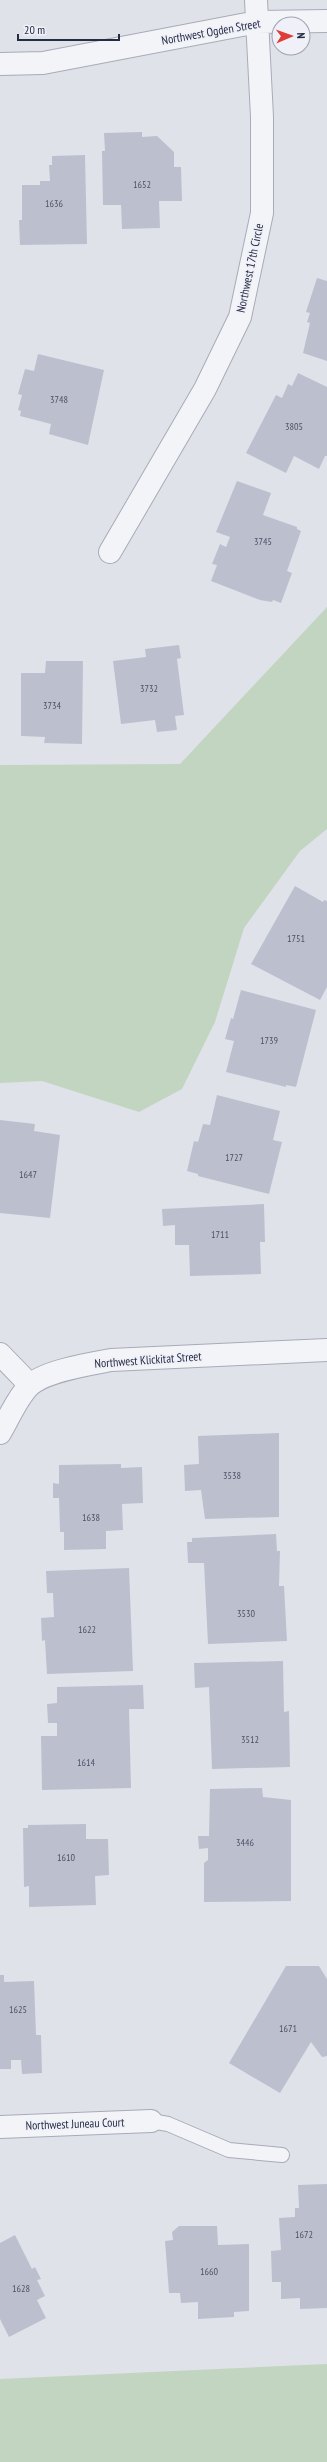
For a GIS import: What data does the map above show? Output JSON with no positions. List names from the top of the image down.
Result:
{
  "streets": {
    "street": [
      "Northwest Ogden Street",
      "Northwest 17th Circle",
      "Northwest Klickitat Street",
      "Northwest Juneau Court"
    ]
  },
  "crossings": [
    ["Northwest Ogden Street", "Northwest 17th Circle"]
  ],
  "house_numbers": [
    "1652",
    "1636",
    "3748",
    "3805",
    "3745",
    "3732",
    "3734",
    "1751",
    "1739",
    "1727",
    "1647",
    "1711",
    "3538",
    "1638",
    "3530",
    "1622",
    "3512",
    "1614",
    "3446",
    "1610",
    "1625",
    "1671",
    "1672",
    "1660",
    "1628"
  ],
  "scale_bar": "20 m",
  "north": "right"
}
